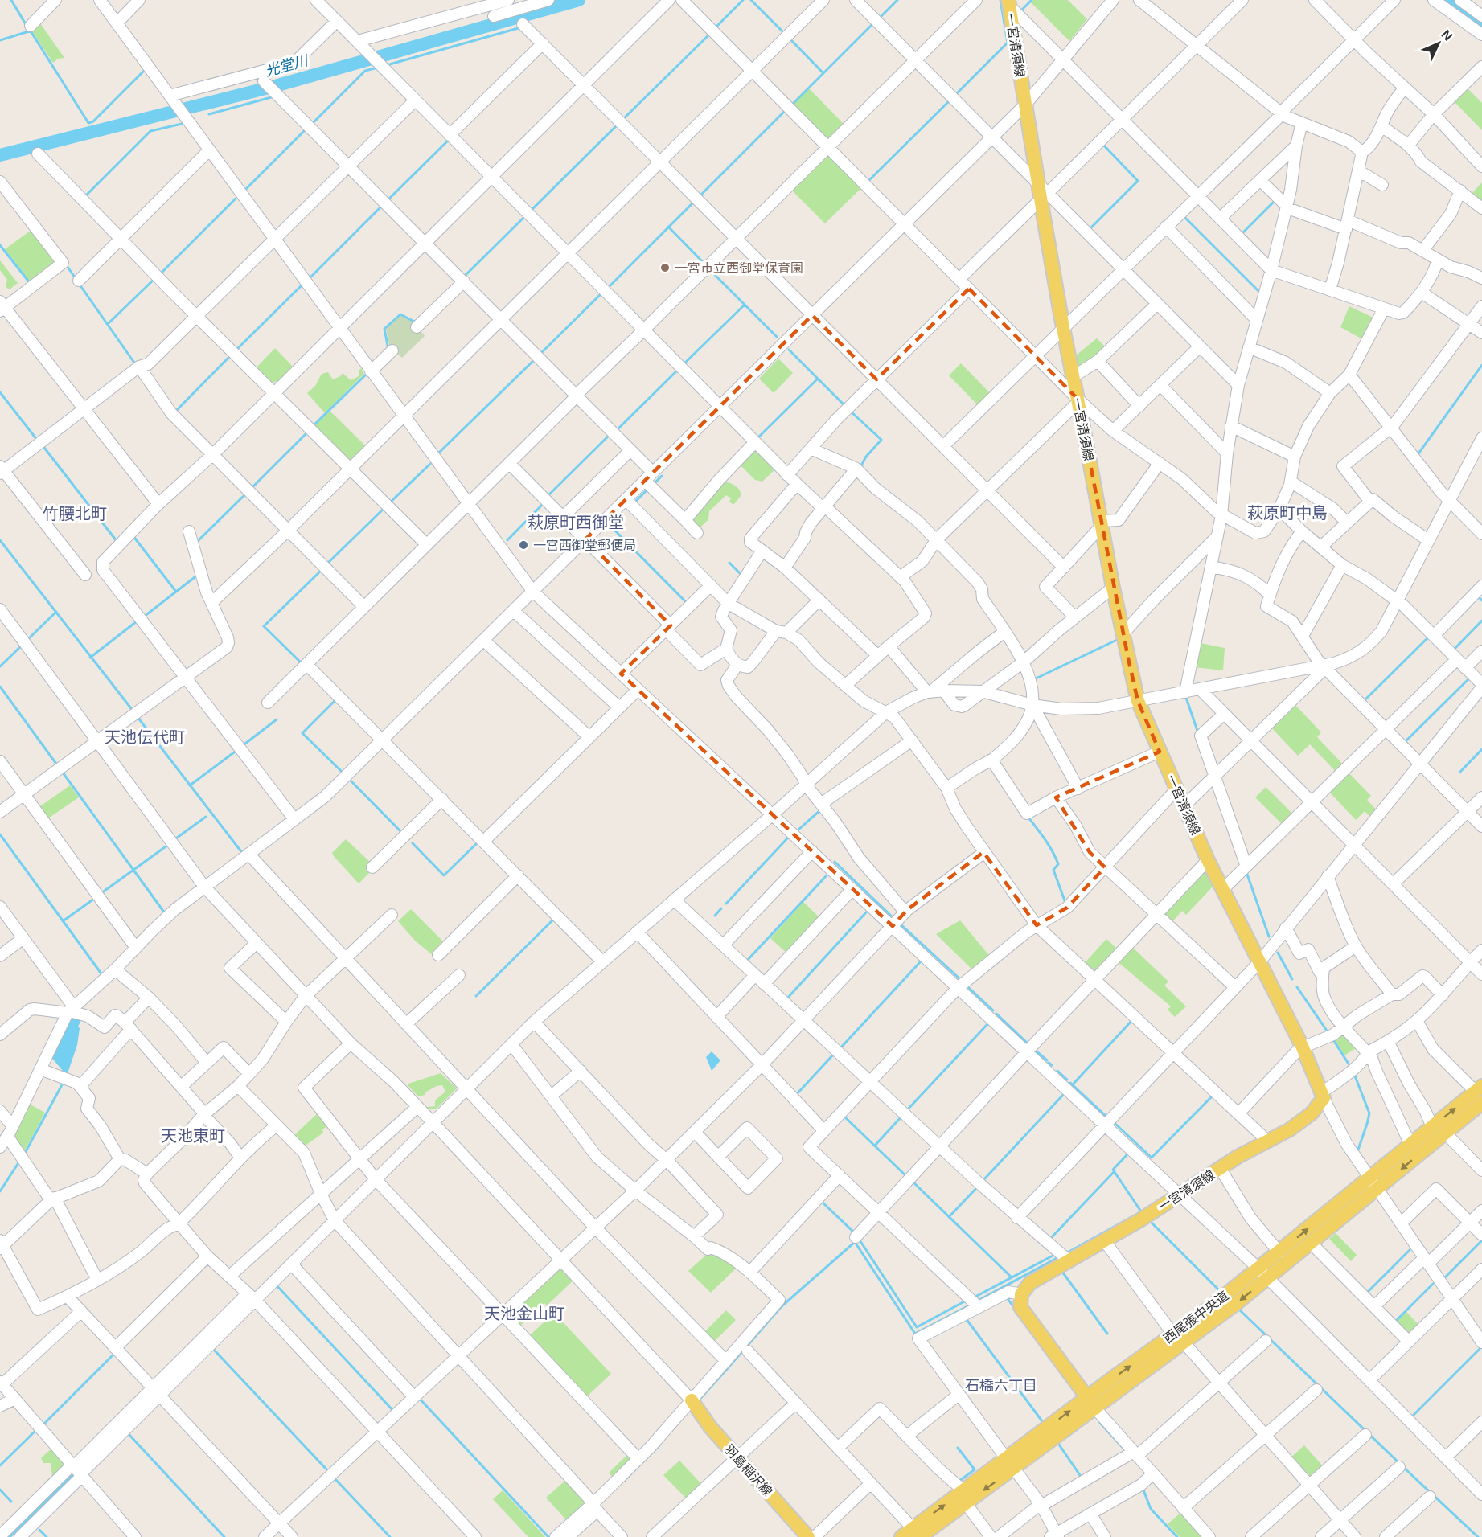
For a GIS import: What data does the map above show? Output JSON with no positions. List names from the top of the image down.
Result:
{
  "streets": {
    "main road": ["一宮清須線", "西尾張中央道", "羽島稲沢線"]
  },
  "districts": [
    "萩原町中島",
    "竹腰北町",
    "萩原町西御堂",
    "天池伝代町",
    "天池東町",
    "天池金山町",
    "石橋六丁目"
  ],
  "water": ["光堂川"],
  "places": ["一宮市立西御堂保育園", "一宮西御堂郵便局"],
  "north": "top right"
}
